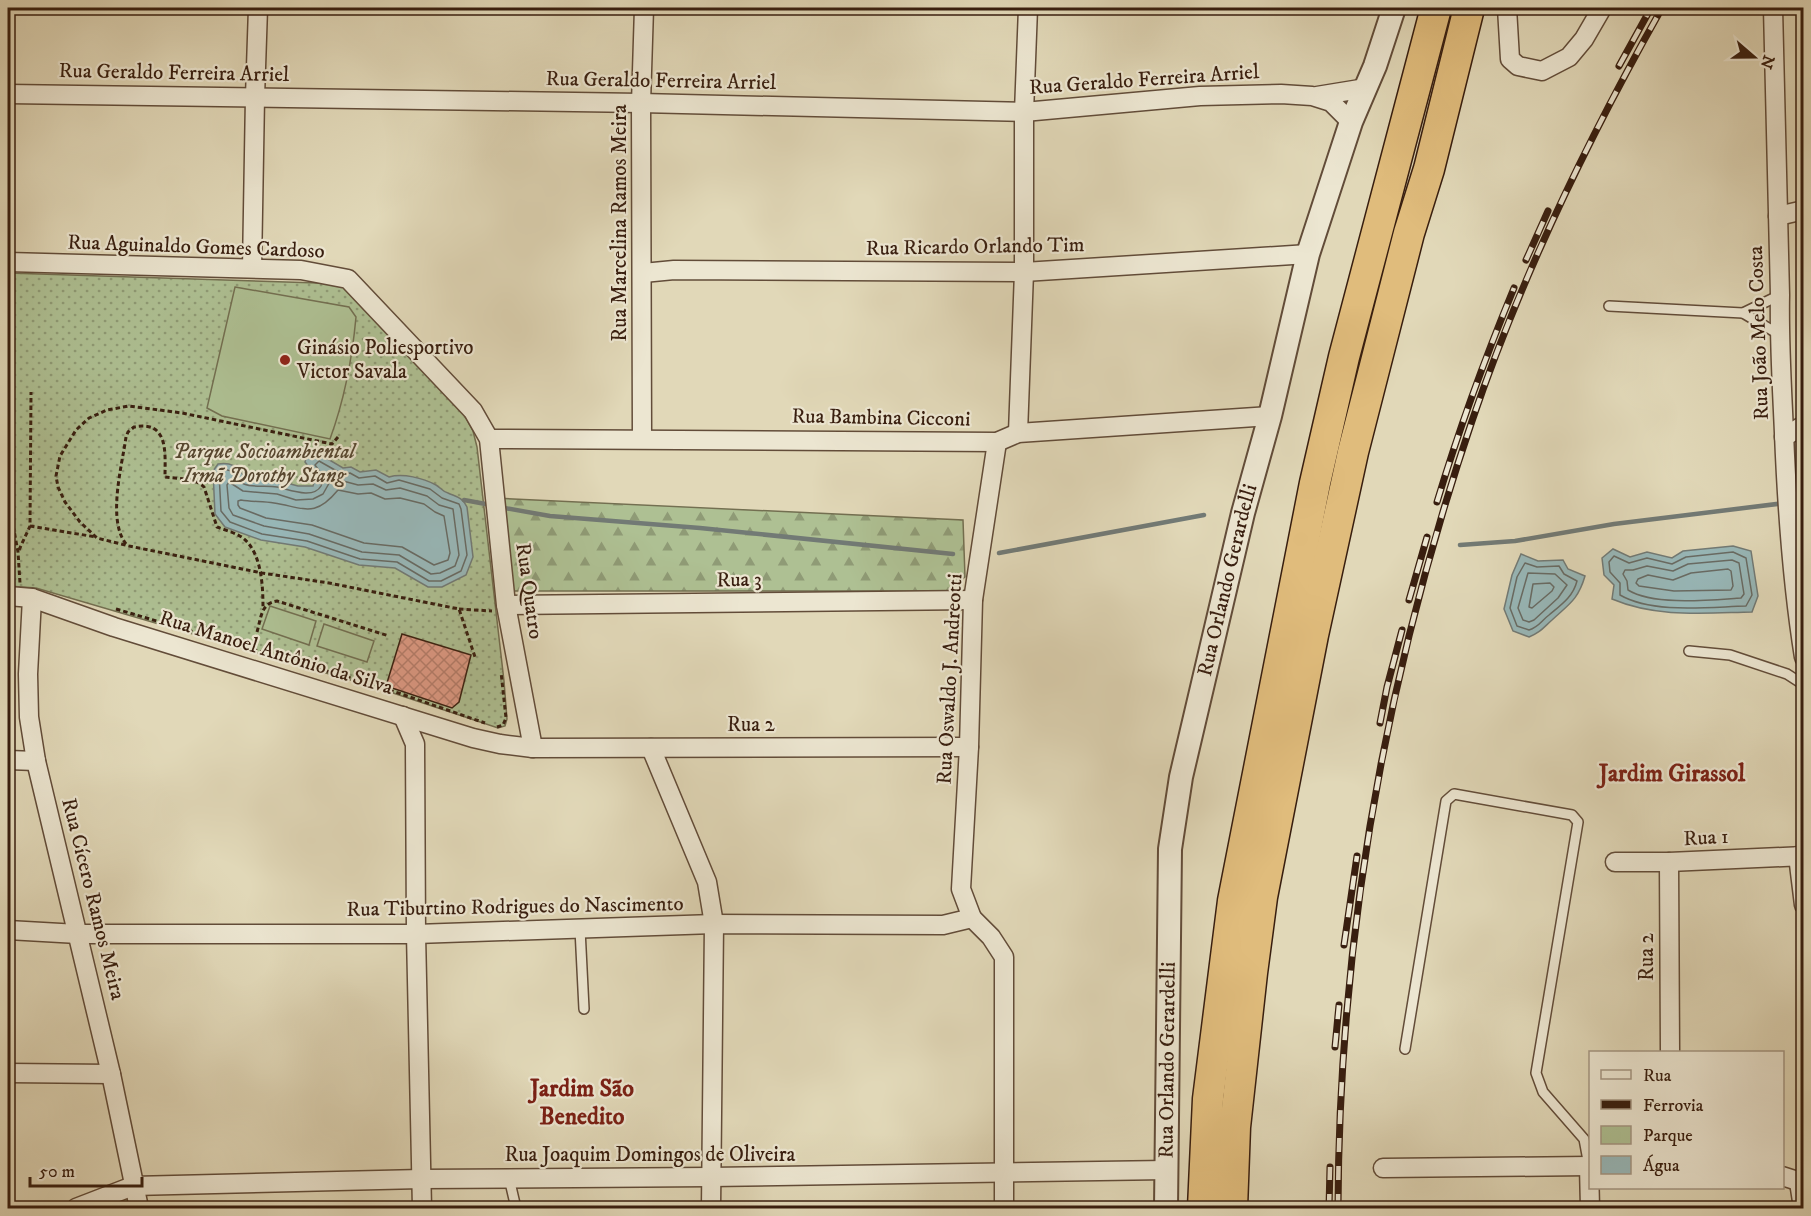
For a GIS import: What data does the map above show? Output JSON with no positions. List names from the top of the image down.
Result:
{
  "streets": {
    "street": [
      "Rua Geraldo Ferreira Arriel",
      "Rua Marcelina Ramos Meira",
      "Rua Aguinaldo Gomes Cardoso",
      "Rua Ricardo Orlando Tim",
      "Rua João Melo Costa",
      "Rua Bambina Cicconi",
      "Rua 3",
      "Rua Orlando Gerardelli",
      "Rua Quatro",
      "Rua Manoel Antônio da Silva",
      "Rua Oswaldo J. Andreotti",
      "Rua 2",
      "Rua 1",
      "Rua Cícero Ramos Meira",
      "Rua Tiburtino Rodrigues do Nascimento",
      "Rua Joaquim Domingos de Oliveira"
    ]
  },
  "crossings": [
    ["Rua Geraldo Ferreira Arriel", "Rua Marcelina Ramos Meira"],
    ["Rua Geraldo Ferreira Arriel", "Rua Orlando Gerardelli"],
    ["Rua Marcelina Ramos Meira", "Rua Ricardo Orlando Tim"],
    ["Rua Marcelina Ramos Meira", "Rua Bambina Cicconi"],
    ["Rua Aguinaldo Gomes Cardoso", "Rua Bambina Cicconi"],
    ["Rua Aguinaldo Gomes Cardoso", "Rua Quatro"],
    ["Rua Ricardo Orlando Tim", "Rua Orlando Gerardelli"],
    ["Rua Bambina Cicconi", "Rua Orlando Gerardelli"],
    ["Rua Bambina Cicconi", "Rua Quatro"],
    ["Rua Bambina Cicconi", "Rua Oswaldo J. Andreotti"],
    ["Rua 3", "Rua Quatro"],
    ["Rua 3", "Rua Oswaldo J. Andreotti"],
    ["Rua Orlando Gerardelli", "Rua Joaquim Domingos de Oliveira"],
    ["Rua Quatro", "Rua Manoel Antônio da Silva"],
    ["Rua Quatro", "Rua 2"],
    ["Rua Manoel Antônio da Silva", "Rua 2"],
    ["Rua Manoel Antônio da Silva", "Rua Cícero Ramos Meira"],
    ["Rua Oswaldo J. Andreotti", "Rua 2"],
    ["Rua Oswaldo J. Andreotti", "Rua Tiburtino Rodrigues do Nascimento"],
    ["Rua 2", "Rua 1"],
    ["Rua Cícero Ramos Meira", "Rua Tiburtino Rodrigues do Nascimento"],
    ["Rua Cícero Ramos Meira", "Rua Joaquim Domingos de Oliveira"]
  ],
  "districts": ["Jardim Girassol", "Jardim São Benedito"],
  "parks": ["Parque Socioambiental Irmã Dorothy Stang"],
  "places": ["Ginásio Poliesportivo Victor Savala"],
  "legend": [
    "Rua",
    "Ferrovia",
    "Parque",
    "Água"
  ],
  "scale_bar": "50 m",
  "north": "right"
}
